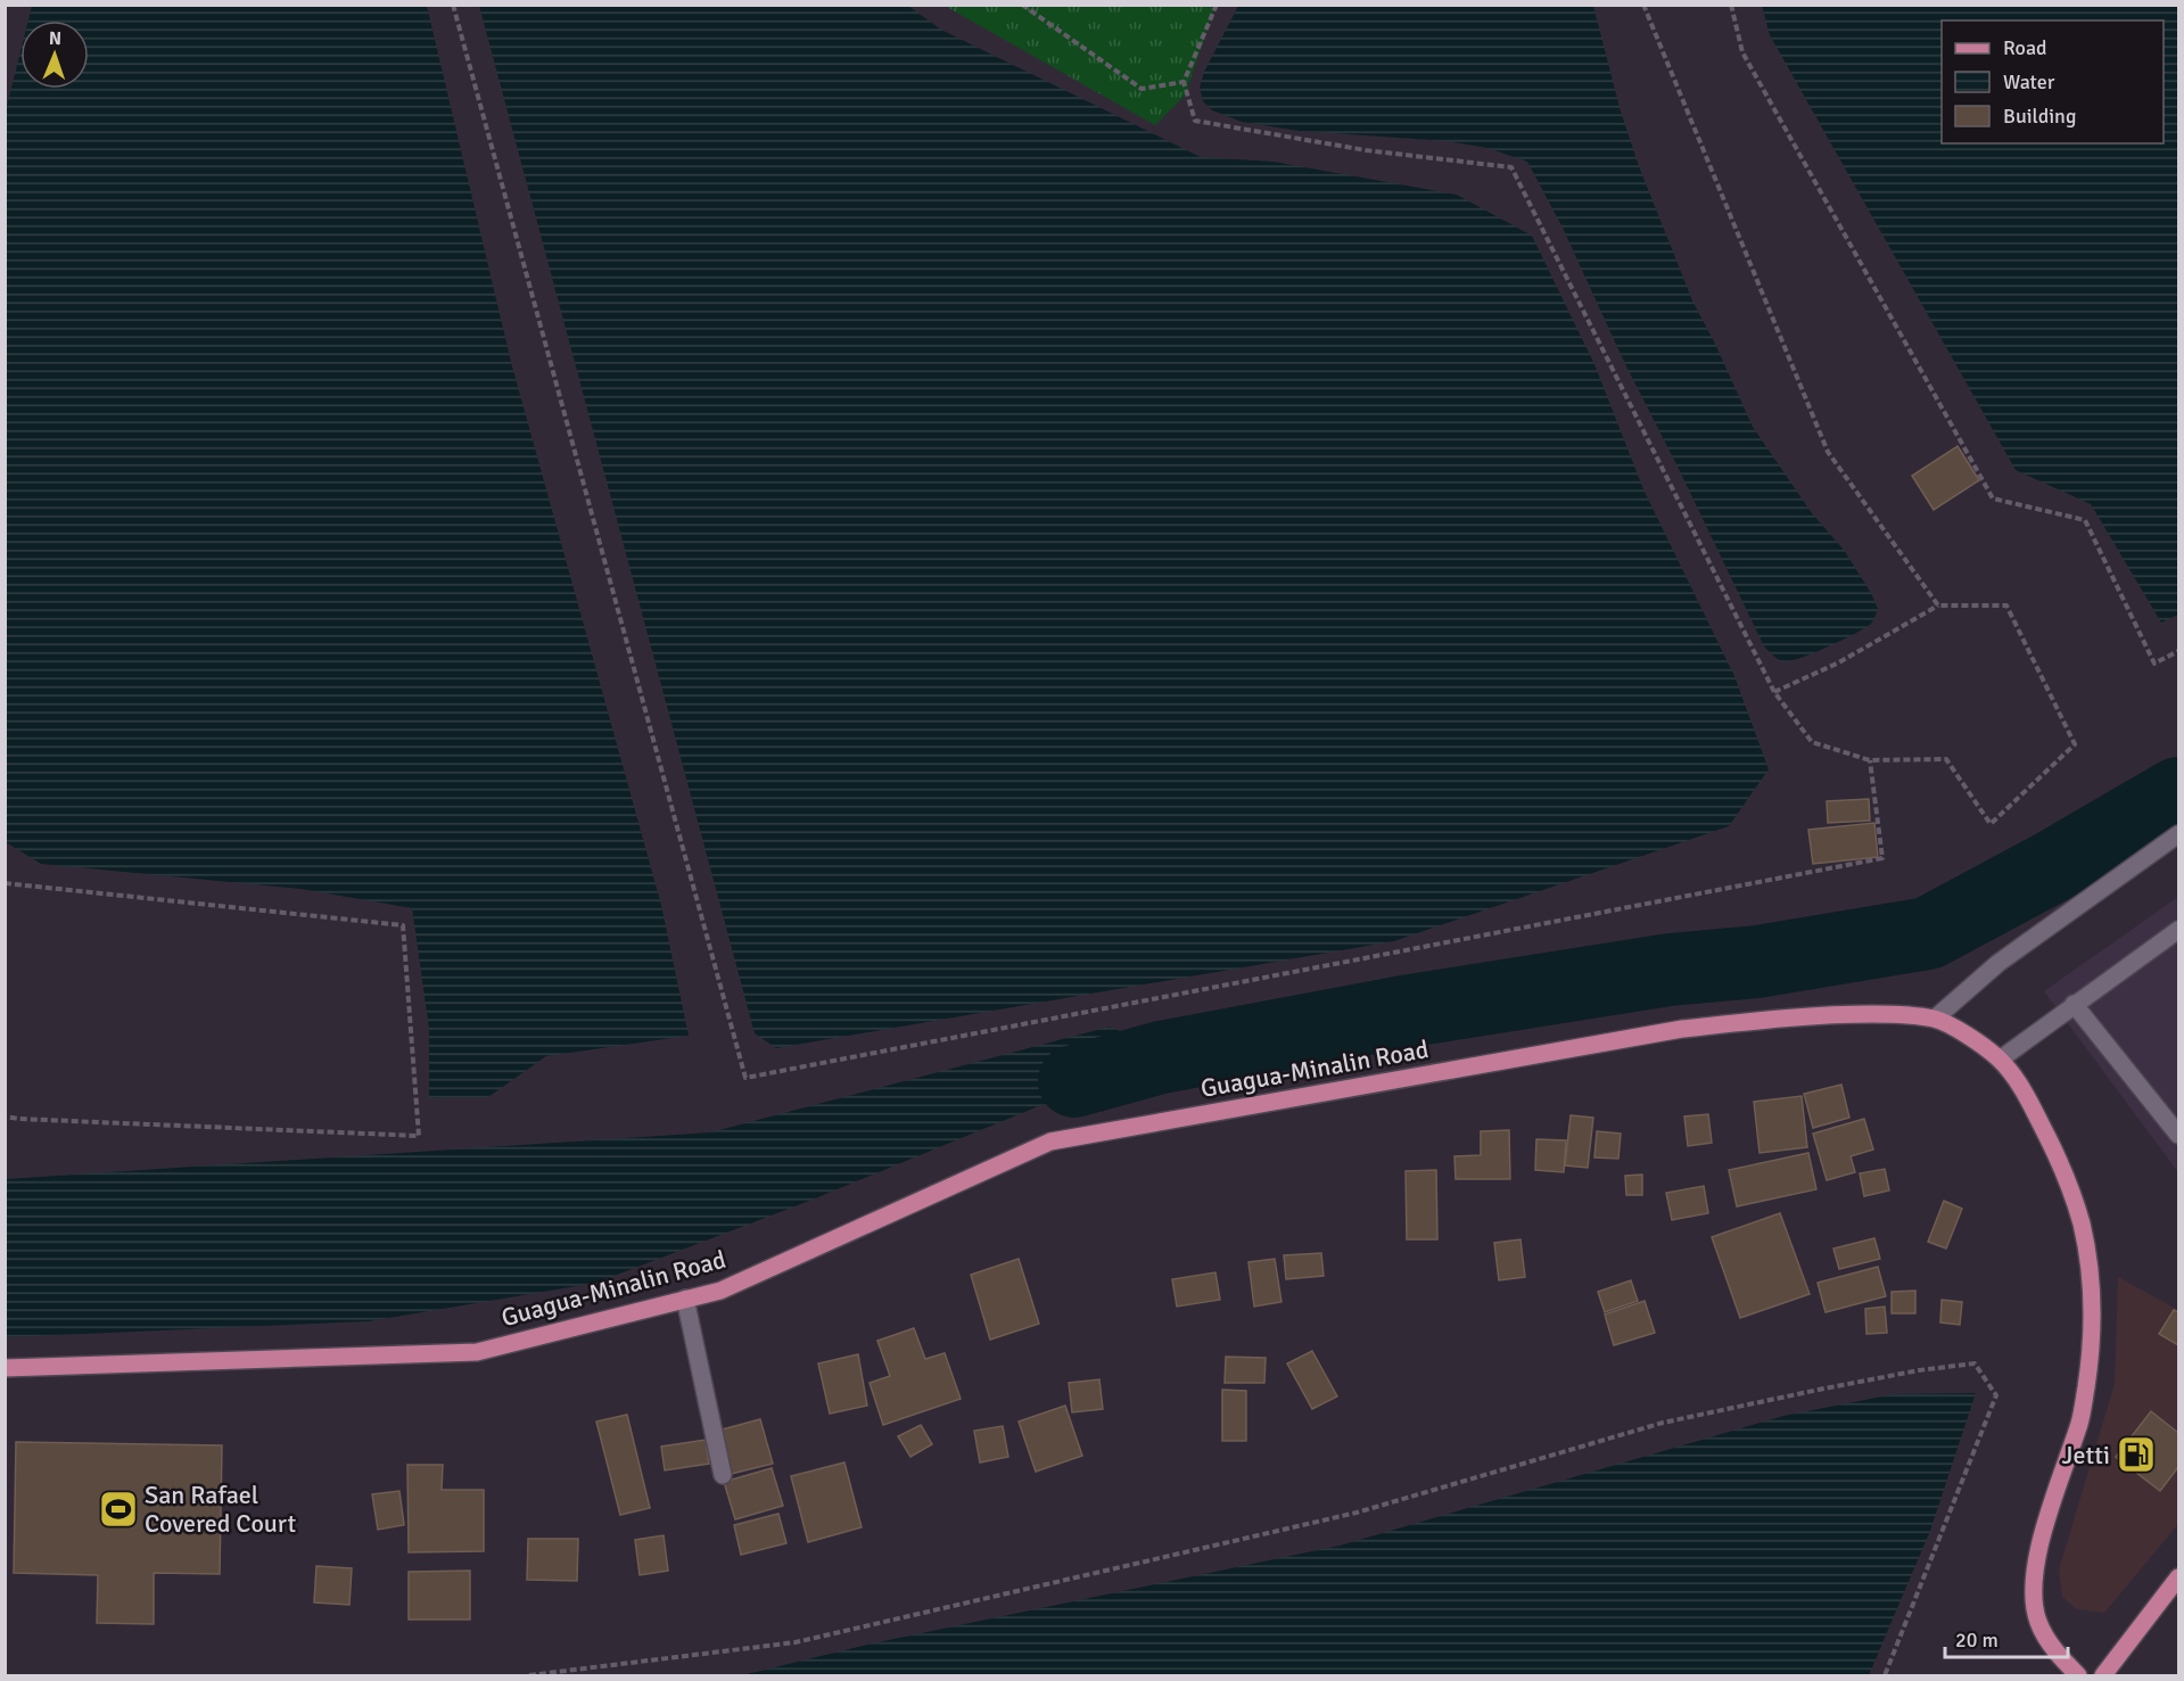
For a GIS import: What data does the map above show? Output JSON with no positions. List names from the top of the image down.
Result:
{
  "streets": {
    "main road": ["Guagua-Minalin Road"]
  },
  "places": {
    "fuel station": ["Jetti"],
    "sports": ["San Rafael Covered Court"]
  },
  "legend": ["Road", "Water", "Building"],
  "scale_bar": "20 m",
  "north": "top"
}
